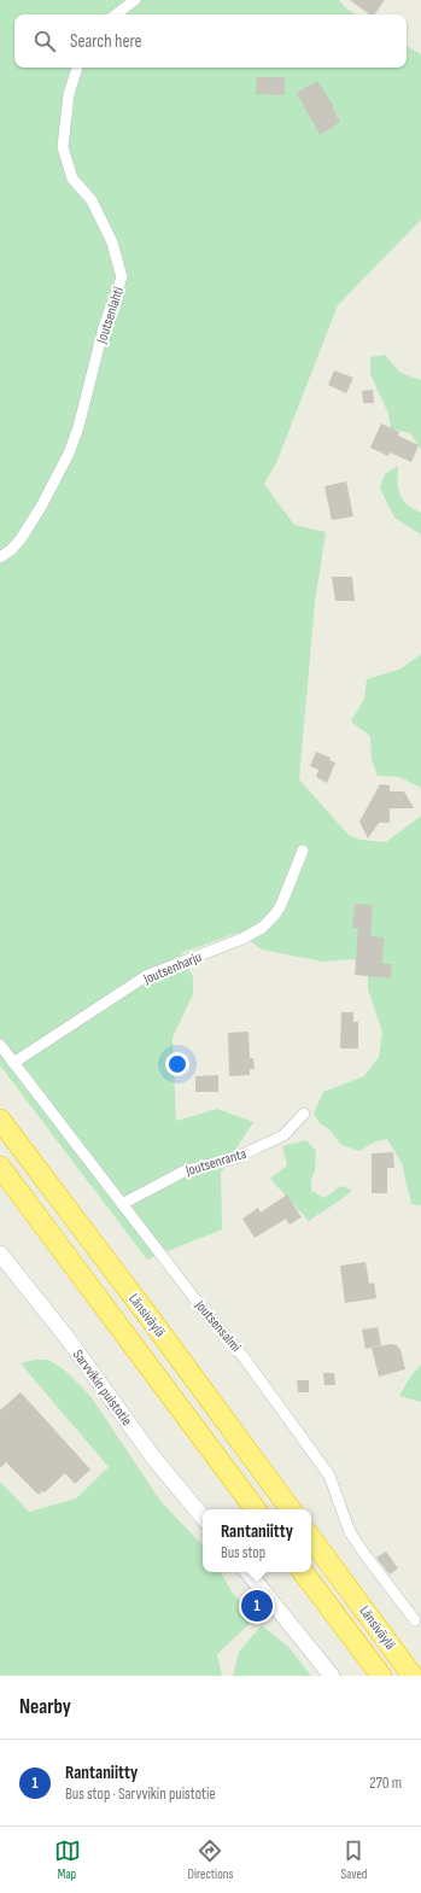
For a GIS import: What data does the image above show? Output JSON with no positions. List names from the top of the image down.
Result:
{
  "streets": {
    "highway": ["Länsiväylä"],
    "main road": ["Sarvvikin puistotie"],
    "street": [
      "Joutsenlahti",
      "Joutsenharju",
      "Joutsenranta",
      "Joutsensalmi"
    ]
  },
  "crossings": [
    ["Joutsenharju", "Joutsensalmi"],
    ["Joutsenranta", "Joutsensalmi"]
  ],
  "page": {
    "search": "Search here",
    "popup": ["Rantaniitty", "Bus stop"],
    "pins": "1",
    "heading": "Nearby",
    "list": [
      {
        "mark": "1",
        "name": "Rantaniitty",
        "note": "Bus stop · Sarvvikin puistotie",
        "value": "270 m"
      }
    ],
    "nav": ["Map", "Directions", "Saved"]
  }
}
